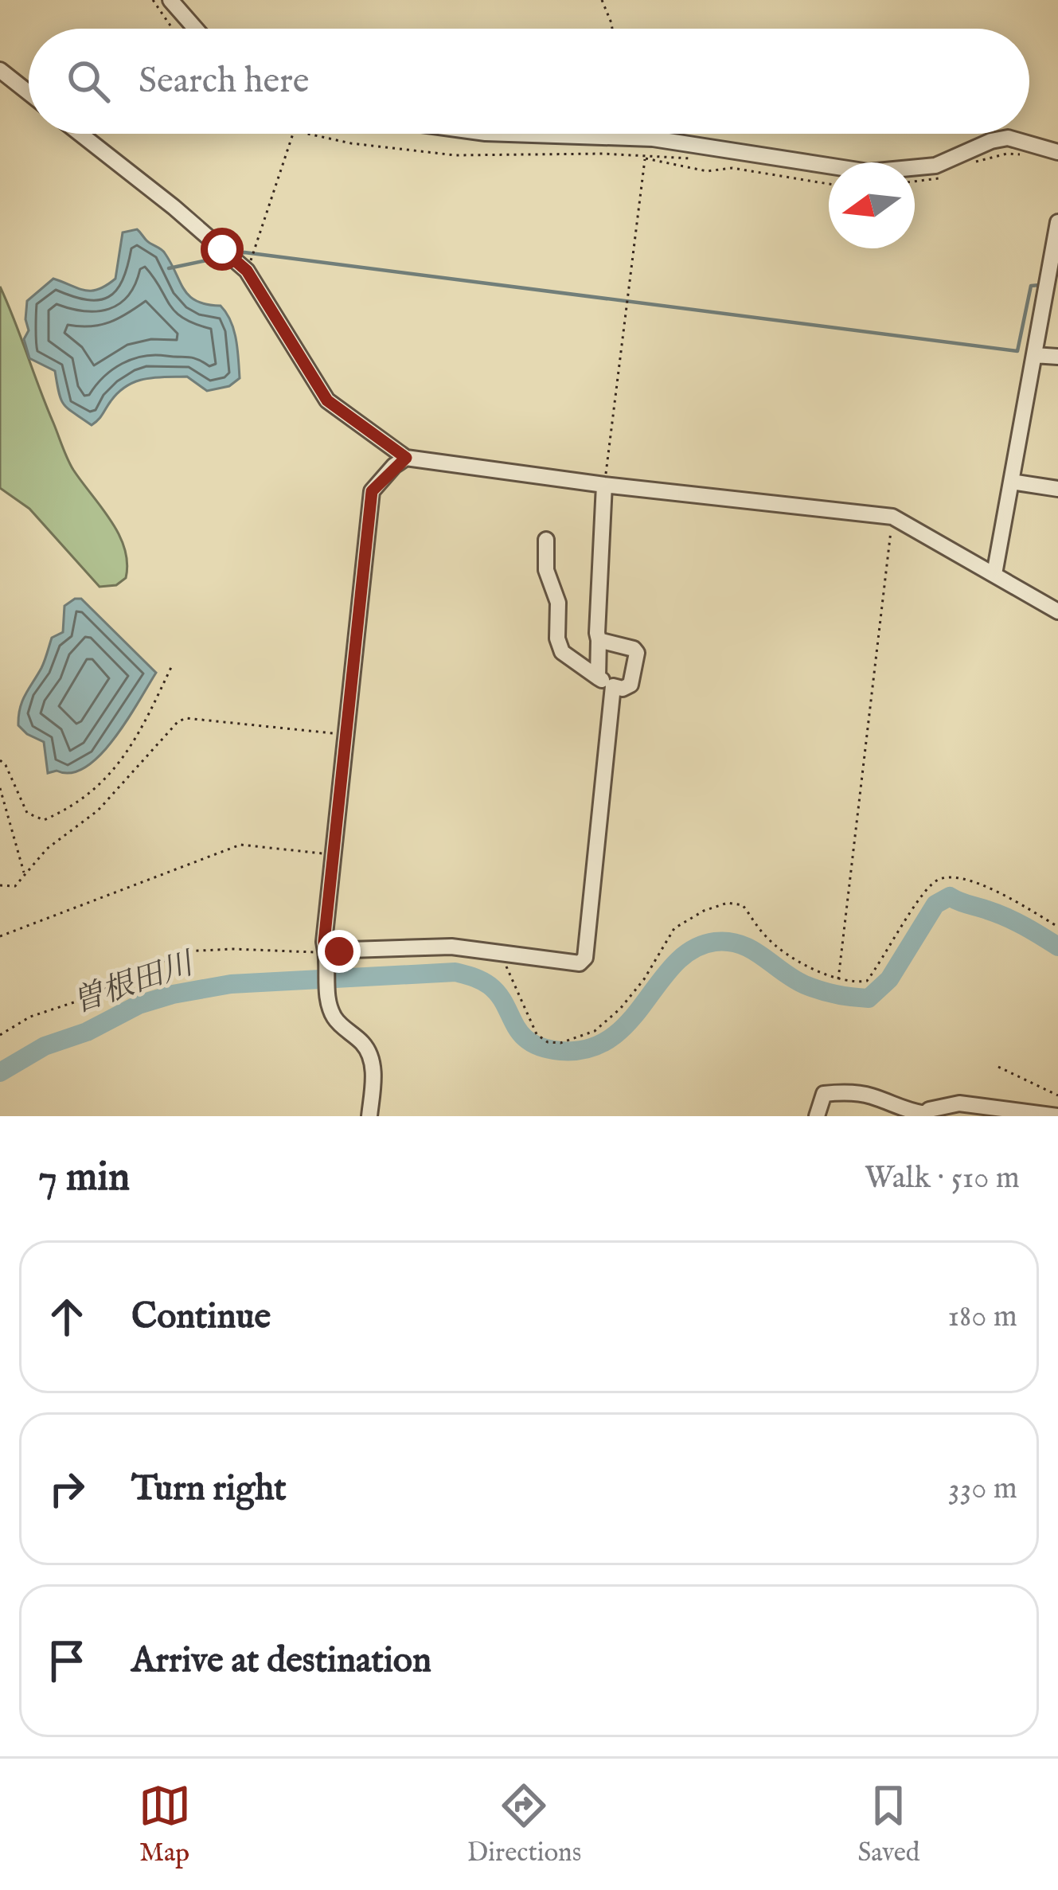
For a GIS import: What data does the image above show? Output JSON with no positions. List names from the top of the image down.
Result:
{
  "water": ["曽根田川"],
  "north": "left",
  "page": {
    "search": "Search here",
    "heading": ["7 min", "Walk · 510 m"],
    "list": [
      ["Continue", "180 m"],
      ["Turn right", "330 m"],
      "Arrive at destination"
    ],
    "nav": ["Map", "Directions", "Saved"]
  }
}
